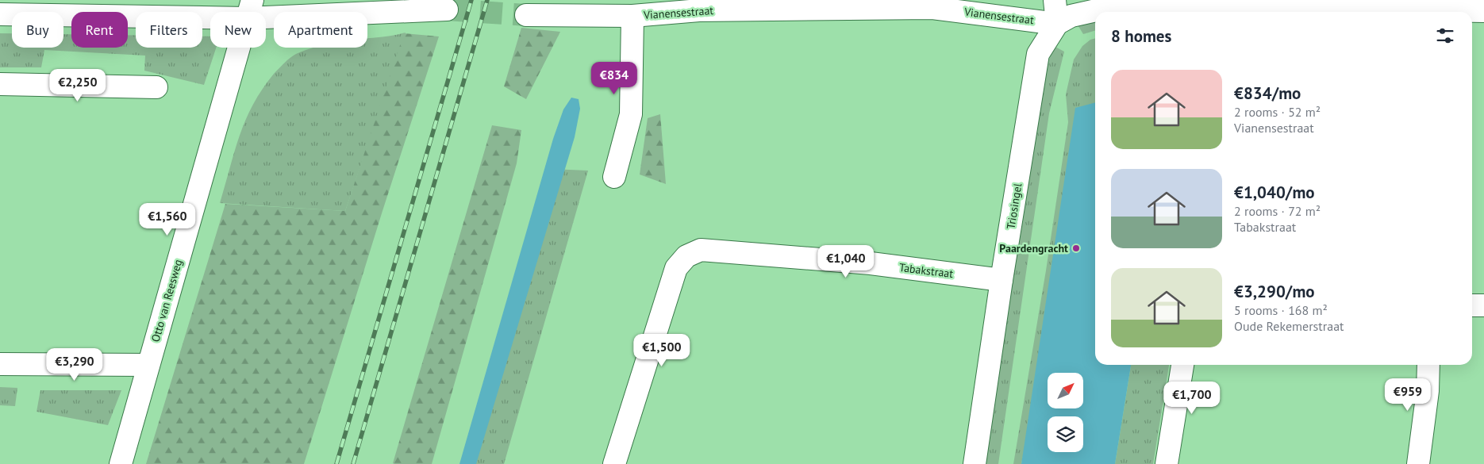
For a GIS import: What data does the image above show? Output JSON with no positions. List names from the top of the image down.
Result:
{
  "streets": {
    "street": [
      "Vianensestraat",
      "Triosingel",
      "Tabakstraat",
      "Otto van Reesweg"
    ]
  },
  "crossings": [
    ["Vianensestraat", "Triosingel"],
    ["Triosingel", "Tabakstraat"]
  ],
  "places": ["Paardengracht"],
  "north": "top right",
  "page": {
    "chip": [
      "Buy",
      "Rent",
      "Filters",
      "New",
      "Apartment"
    ],
    "heading": "8 homes",
    "list": [
      {
        "name": "€834/mo",
        "note": "2 rooms · 52 m² · Vianensestraat"
      },
      {
        "name": "€1,040/mo",
        "note": "2 rooms · 72 m² · Tabakstraat"
      },
      {
        "name": "€3,290/mo",
        "note": "5 rooms · 168 m² · Oude Rekemerstraat"
      }
    ],
    "price": [
      "€834",
      "€2,250",
      "€1,560",
      "€1,040",
      "€1,500",
      "€3,290",
      "€959",
      "€1,700"
    ]
  }
}
